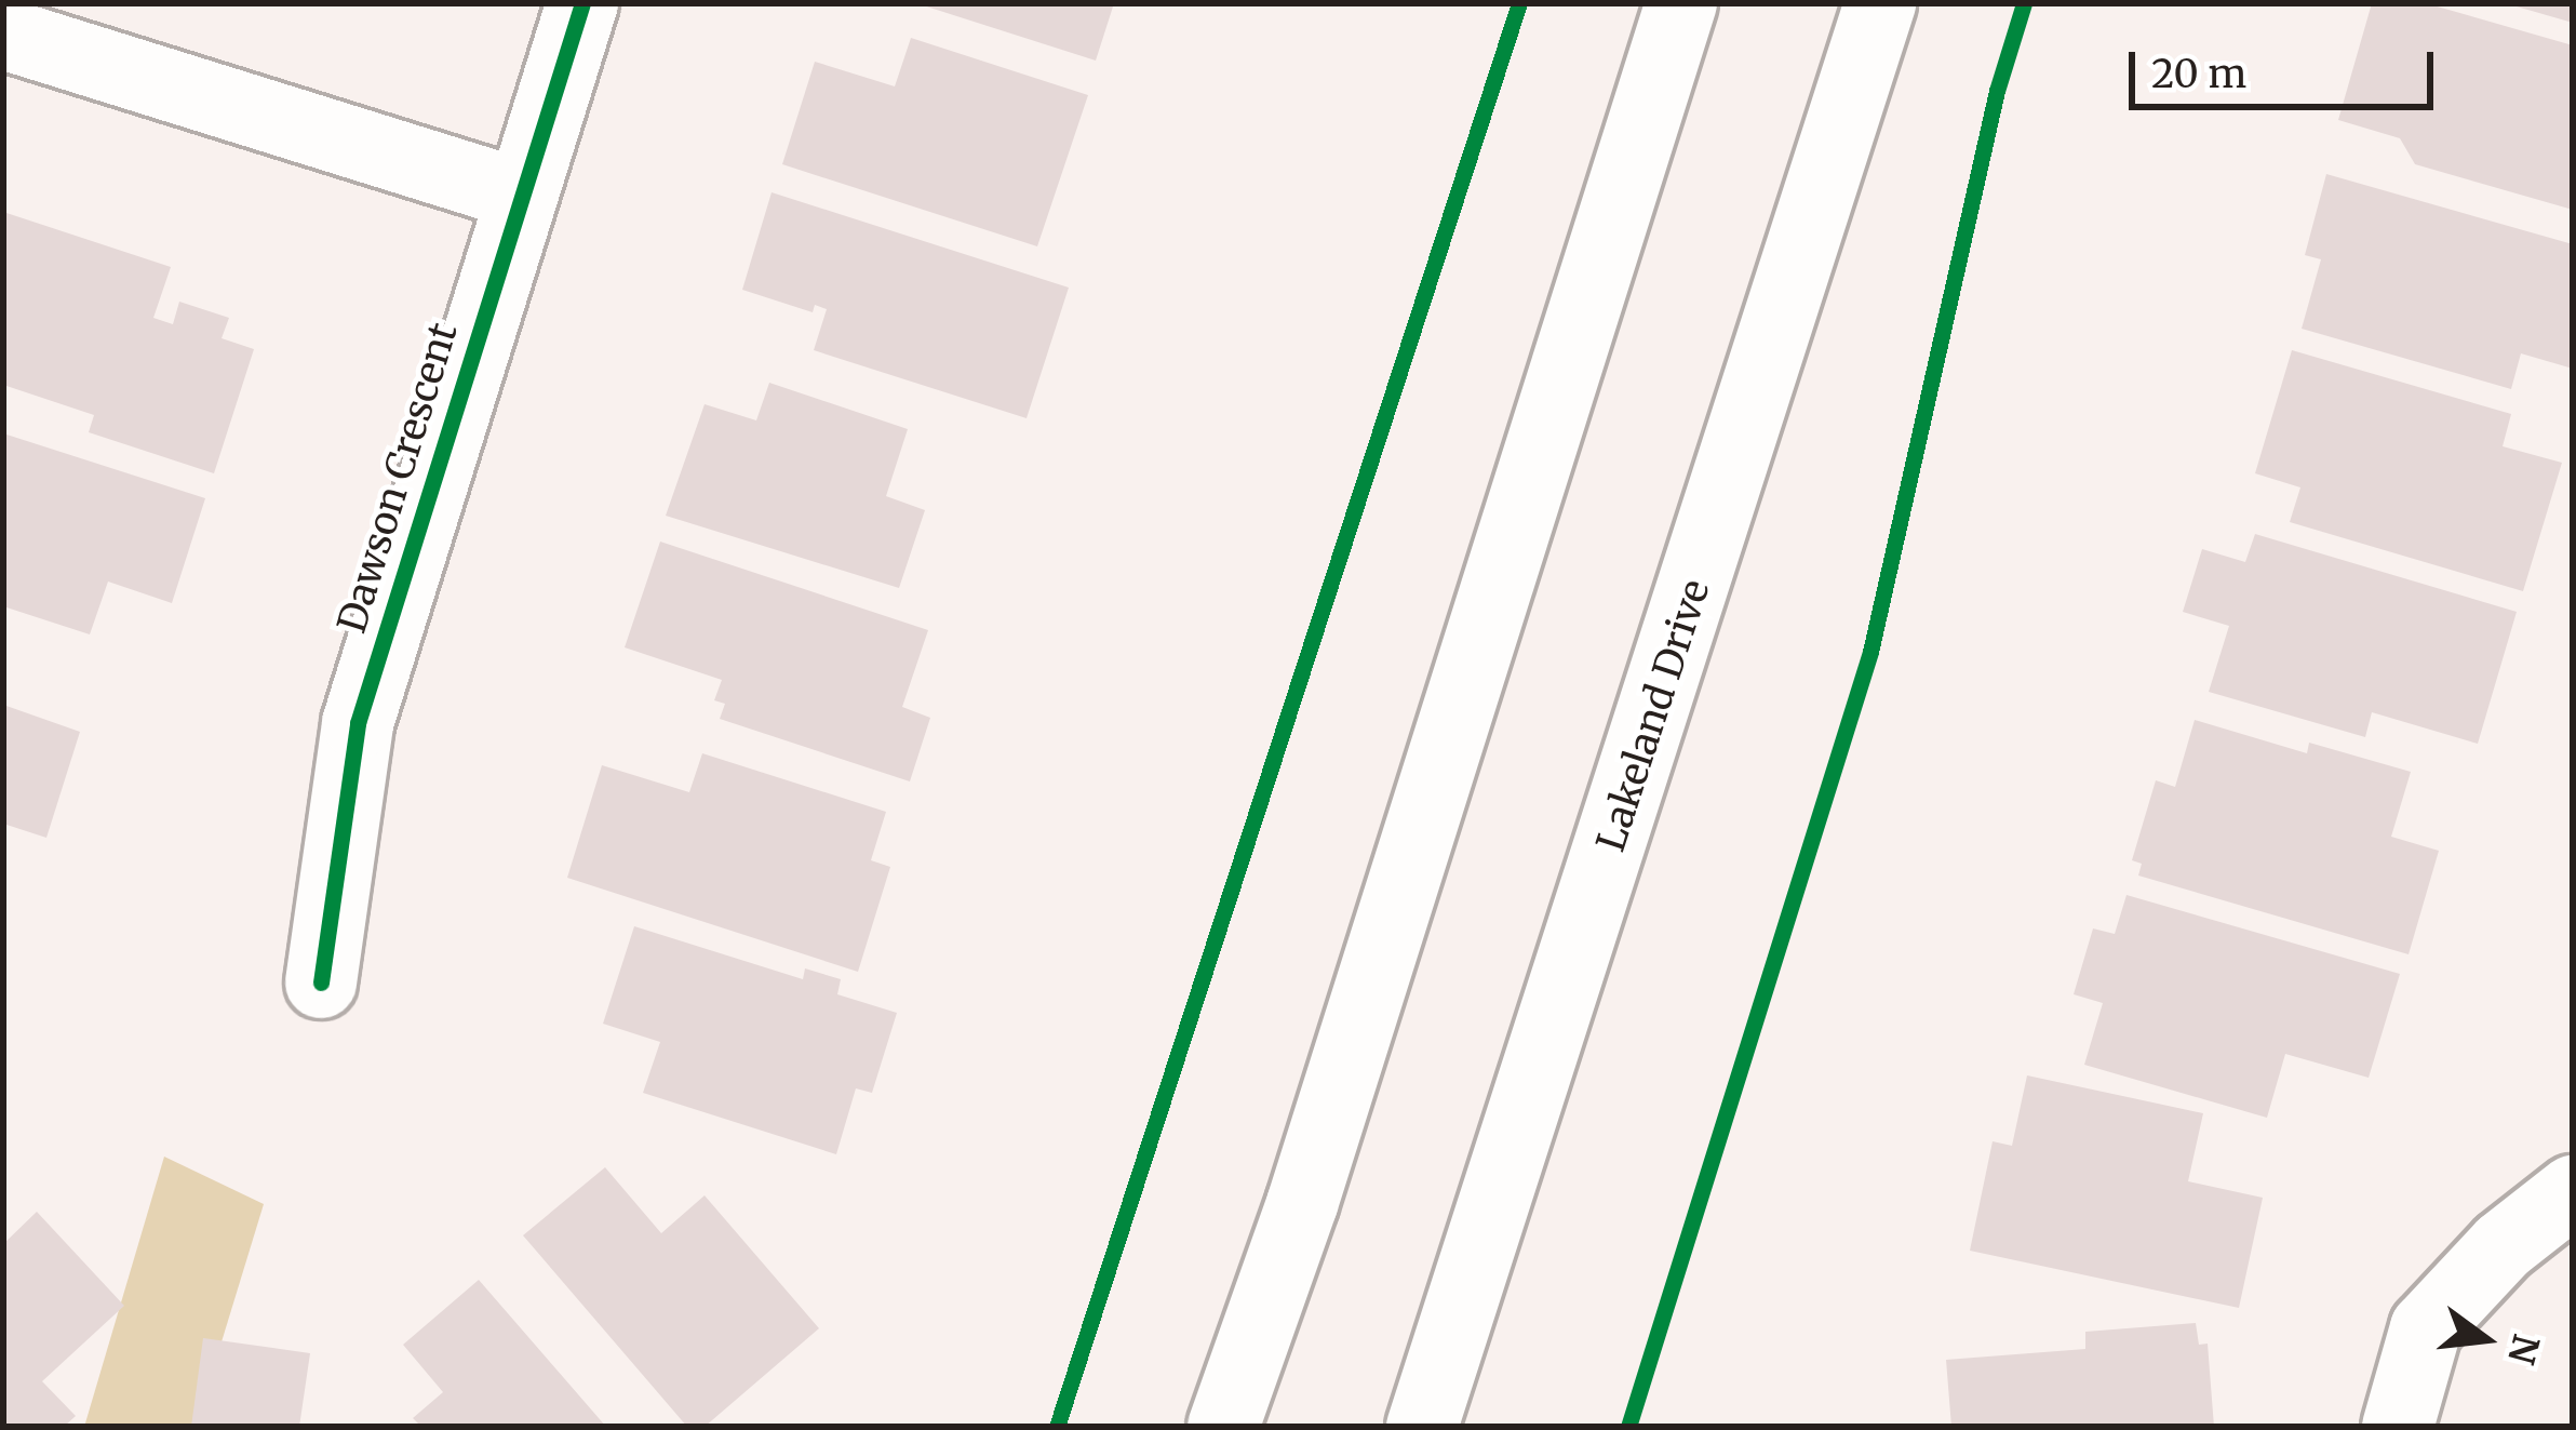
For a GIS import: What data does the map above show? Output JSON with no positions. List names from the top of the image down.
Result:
{
  "streets": {
    "main road": ["Dawson Crescent", "Lakeland Drive"]
  },
  "scale_bar": "20 m",
  "north": "right"
}
